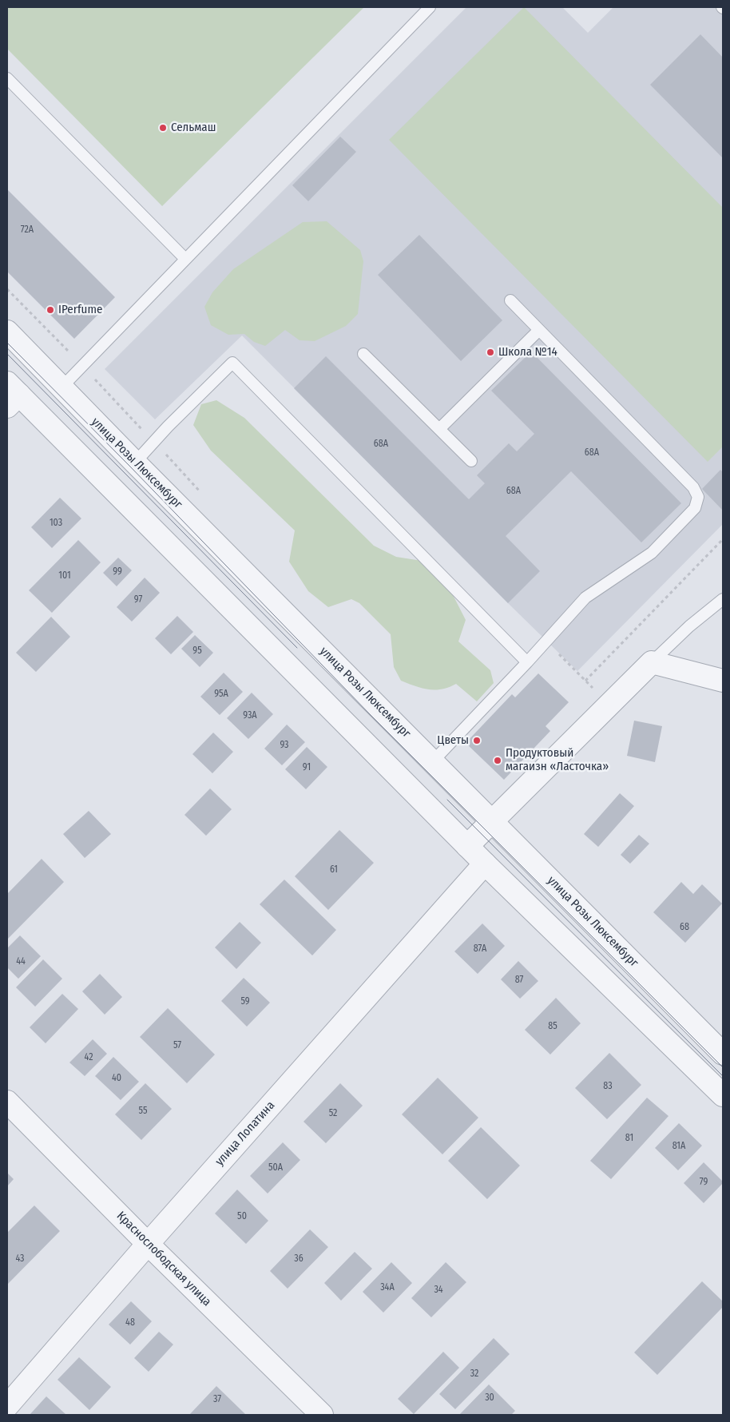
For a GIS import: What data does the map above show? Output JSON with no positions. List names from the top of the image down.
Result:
{
  "streets": {
    "street": ["улица Розы Люксембург", "улица Лопатина", "Краснослободская улица"]
  },
  "crossings": [
    ["улица Лопатина", "Краснослободская улица"]
  ],
  "places": [
    "Сельмаш",
    "IPerfume",
    "Школа №14",
    "Цветы",
    "Продуктовый магаизн «Ласточка»"
  ],
  "house_numbers": [
    "72А",
    "68А",
    "68А",
    "68А",
    "103",
    "99",
    "101",
    "97",
    "95",
    "95А",
    "93А",
    "93",
    "91",
    "61",
    "68",
    "87А",
    "44",
    "87",
    "59",
    "85",
    "57",
    "42",
    "40",
    "83",
    "55",
    "52",
    "81",
    "81А",
    "50А",
    "79",
    "50",
    "43",
    "36",
    "34А",
    "34",
    "48",
    "32",
    "30",
    "37"
  ]
}
